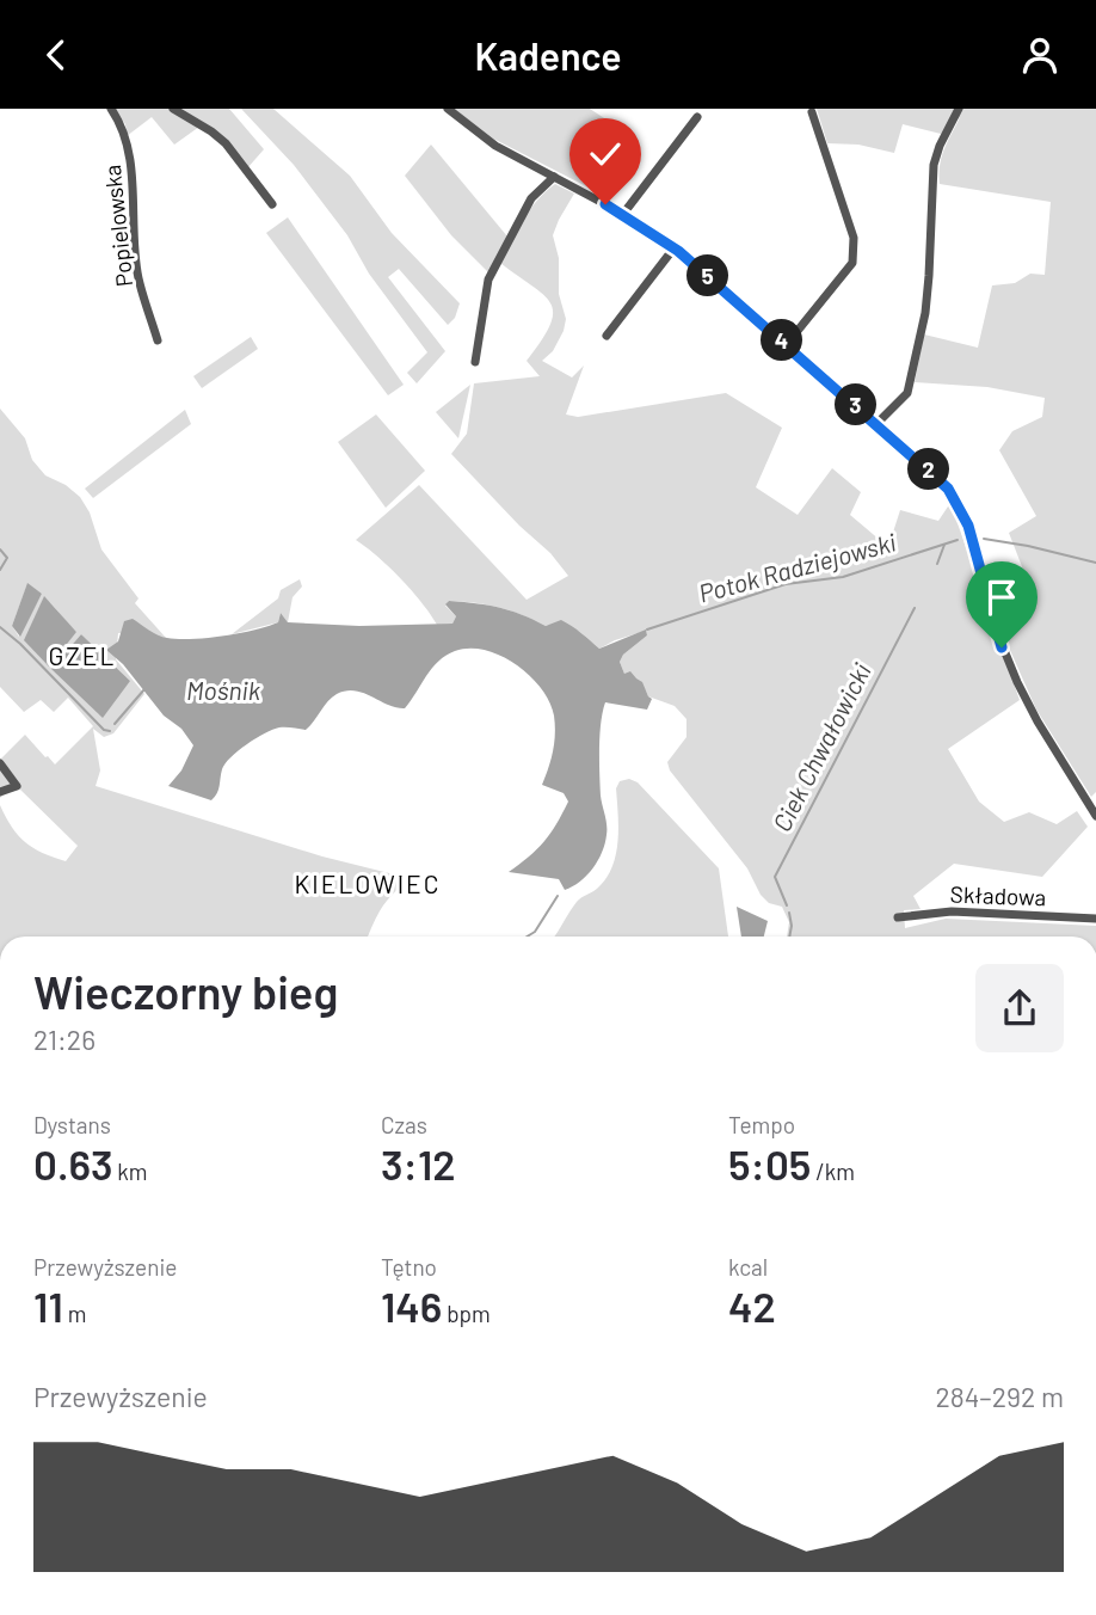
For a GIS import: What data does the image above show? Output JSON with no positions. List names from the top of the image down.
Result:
{
  "streets": {
    "street": ["Popielowska", "Składowa"]
  },
  "districts": ["GZEL", "KIELOWIEC"],
  "water": ["Potok Radziejowski", "Mośnik", "Ciek Chwałowicki"],
  "page": {
    "header": "Kadence",
    "pins": [
      "5",
      "4",
      "3",
      "2"
    ],
    "heading": ["Wieczorny bieg", "21:26"],
    "stats": [
      ["Dystans", "0.63 km"],
      ["Czas", "3:12"],
      ["Tempo", "5:05 /km"],
      ["Przewyższenie", "11 m"],
      ["Tętno", "146 bpm"],
      ["kcal", "42"]
    ],
    "chart": ["Przewyższenie", "284–292 m"]
  }
}
